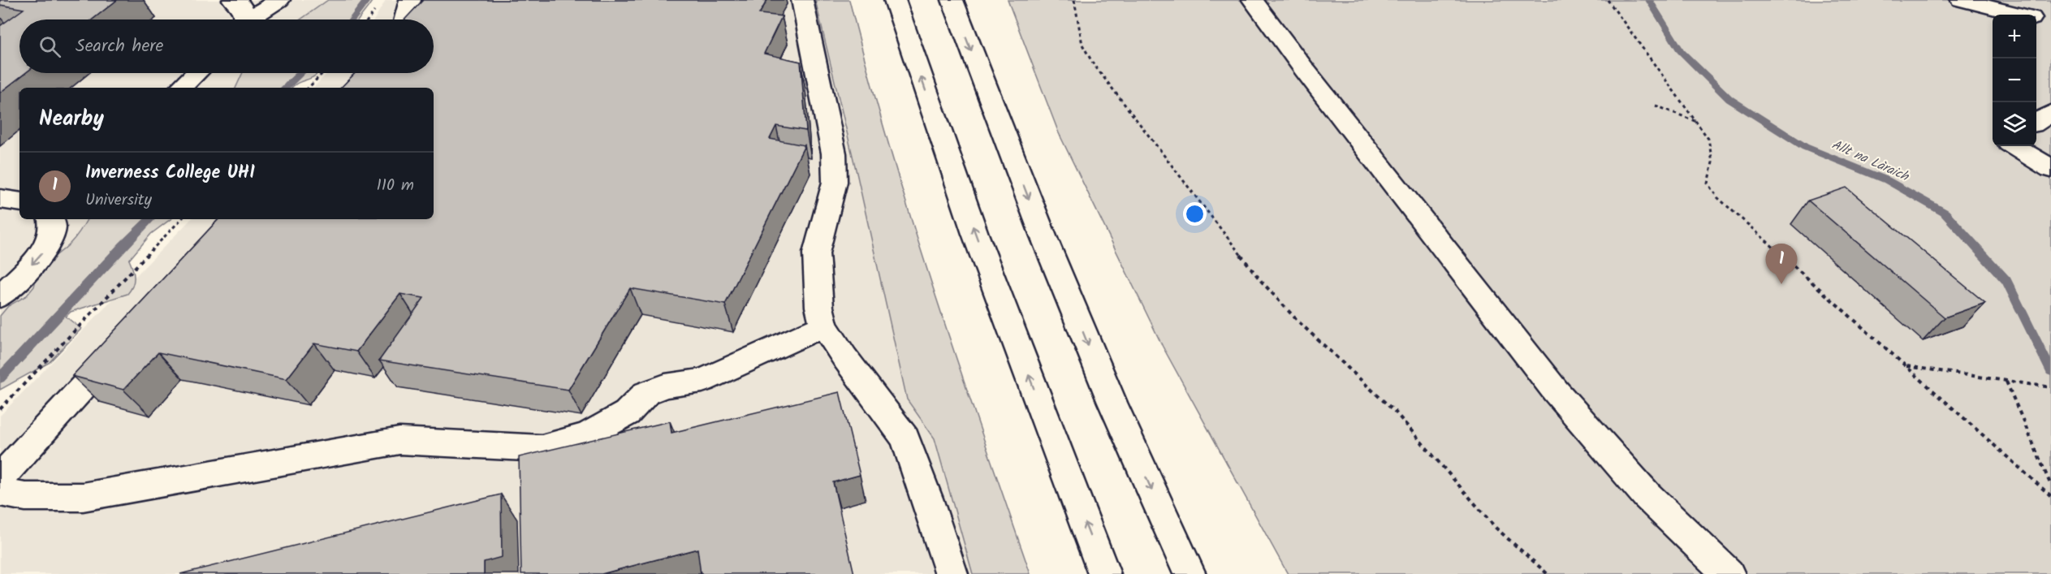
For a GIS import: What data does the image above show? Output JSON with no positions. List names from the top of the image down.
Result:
{
  "water": ["Allt na Làraich"],
  "page": {
    "map_buttons": ["+", "−"],
    "search": "Search here",
    "heading": "Nearby",
    "list": [
      {
        "mark": "1",
        "name": "Inverness College UHI",
        "note": "University",
        "value": "110 m"
      }
    ],
    "pins": "1"
  }
}
